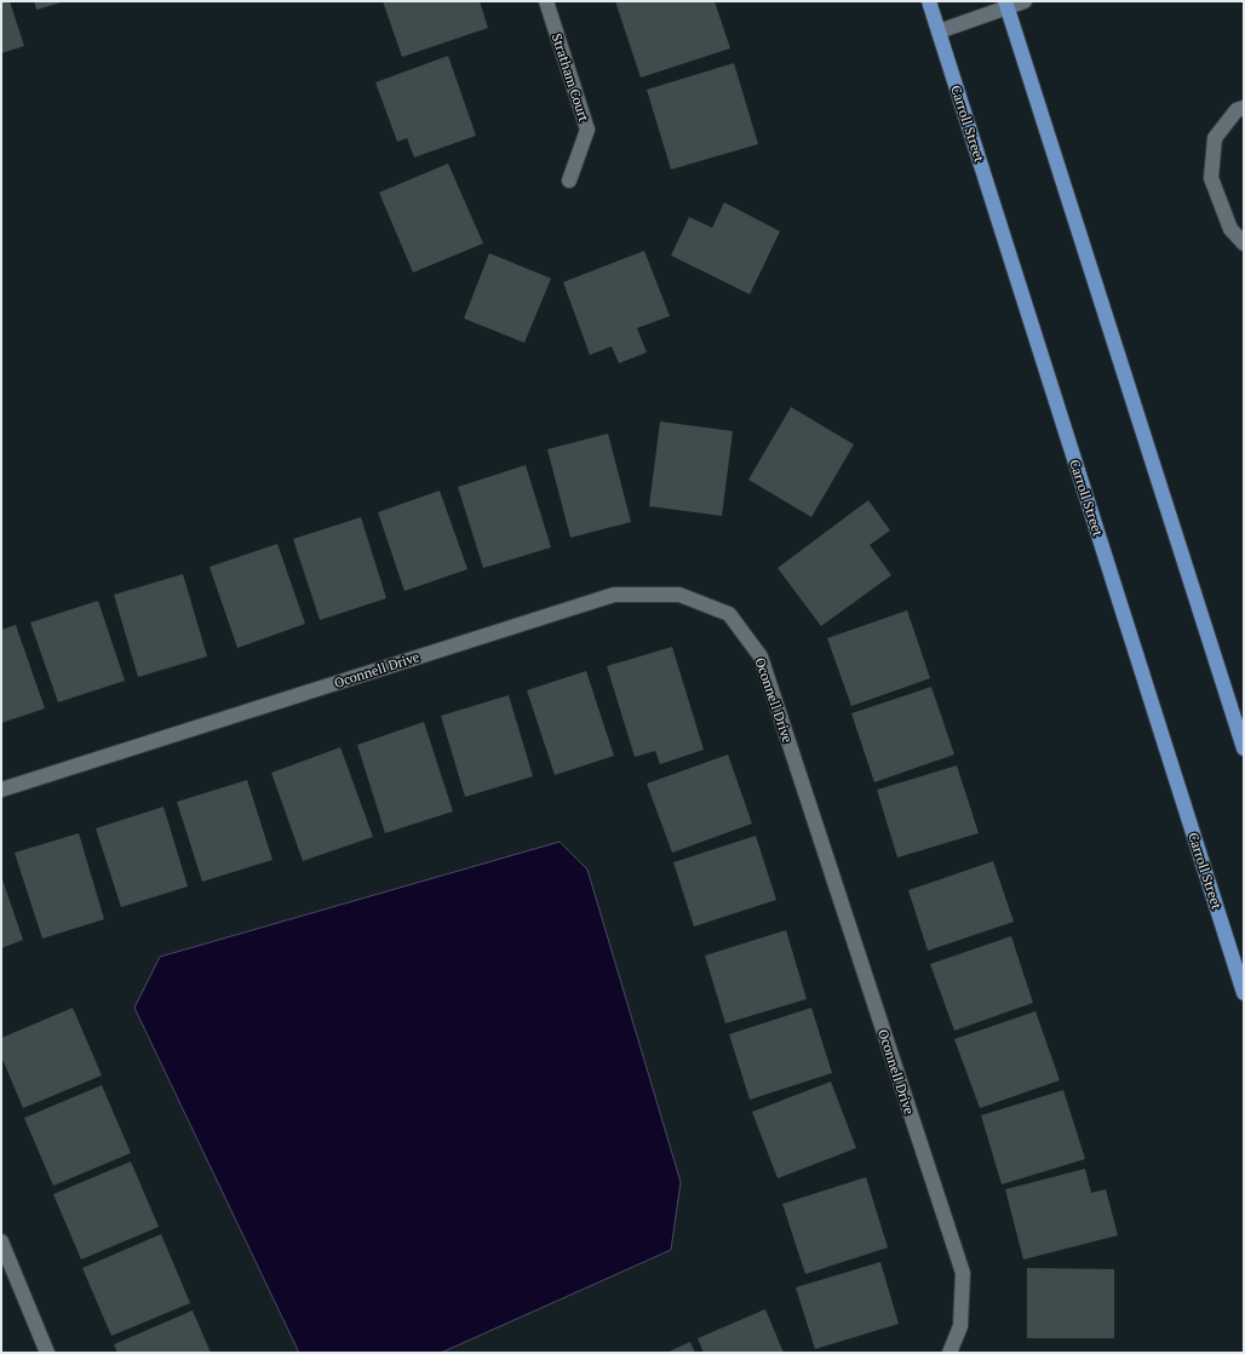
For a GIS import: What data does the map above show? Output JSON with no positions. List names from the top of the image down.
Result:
{
  "streets": {
    "main road": ["Carroll Street"],
    "street": ["Stratham Court", "Oconnell Drive"]
  }
}
